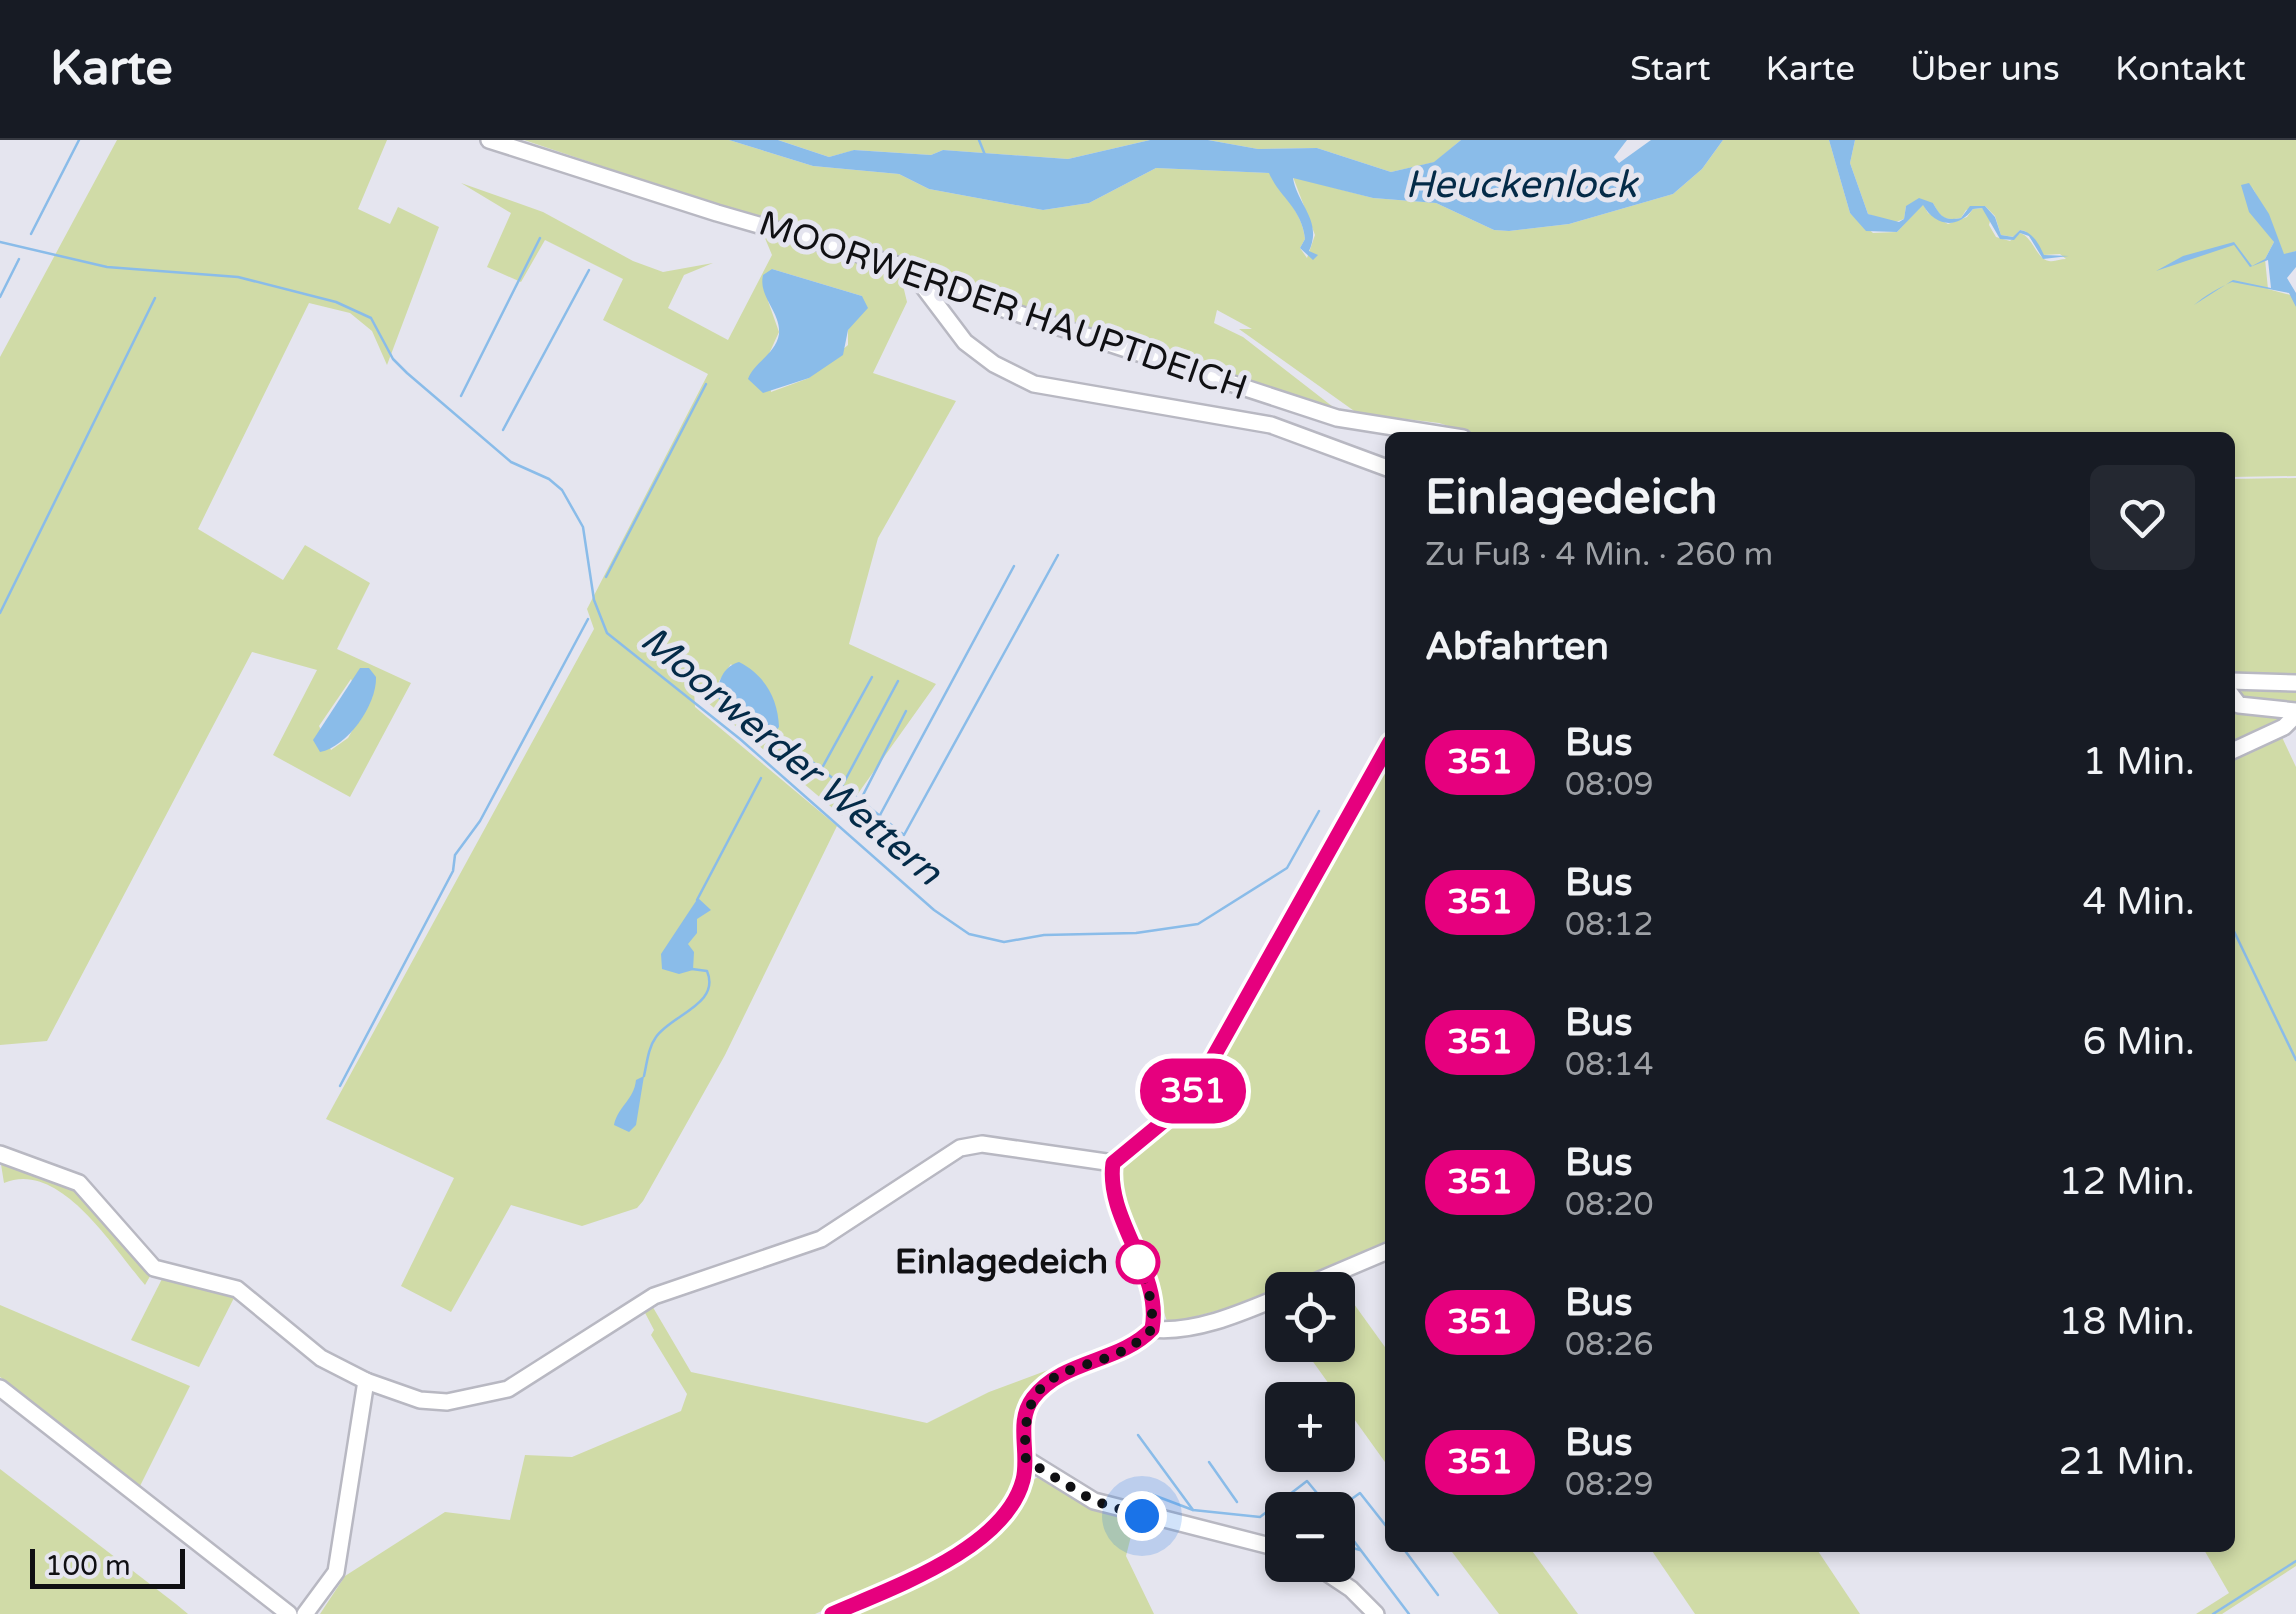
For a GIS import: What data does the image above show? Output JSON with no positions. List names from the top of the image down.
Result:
{
  "streets": {
    "street": ["MOORWERDER HAUPTDEICH"]
  },
  "water": ["Heuckenlock", "Moorwerder Wettern"],
  "places": ["Einlagedeich"],
  "lines": ["bus line 351"],
  "scale_bar": "100 m",
  "page": {
    "header": "Karte",
    "nav": [
      "Start",
      "Karte",
      "Über uns",
      "Kontakt"
    ],
    "on_map": "351",
    "heading": [
      ["Einlagedeich", "Zu Fuß · 4 Min. · 260 m"],
      "Abfahrten"
    ],
    "list": [
      {
        "mark": "351",
        "name": "Bus",
        "note": "08:09",
        "value": "1 Min."
      },
      {
        "mark": "351",
        "name": "Bus",
        "note": "08:12",
        "value": "4 Min."
      },
      {
        "mark": "351",
        "name": "Bus",
        "note": "08:14",
        "value": "6 Min."
      },
      {
        "mark": "351",
        "name": "Bus",
        "note": "08:20",
        "value": "12 Min."
      },
      {
        "mark": "351",
        "name": "Bus",
        "note": "08:26",
        "value": "18 Min."
      },
      {
        "mark": "351",
        "name": "Bus",
        "note": "08:29",
        "value": "21 Min."
      }
    ],
    "map_buttons": ["+", "−"],
    "scale": "100 m"
  }
}
